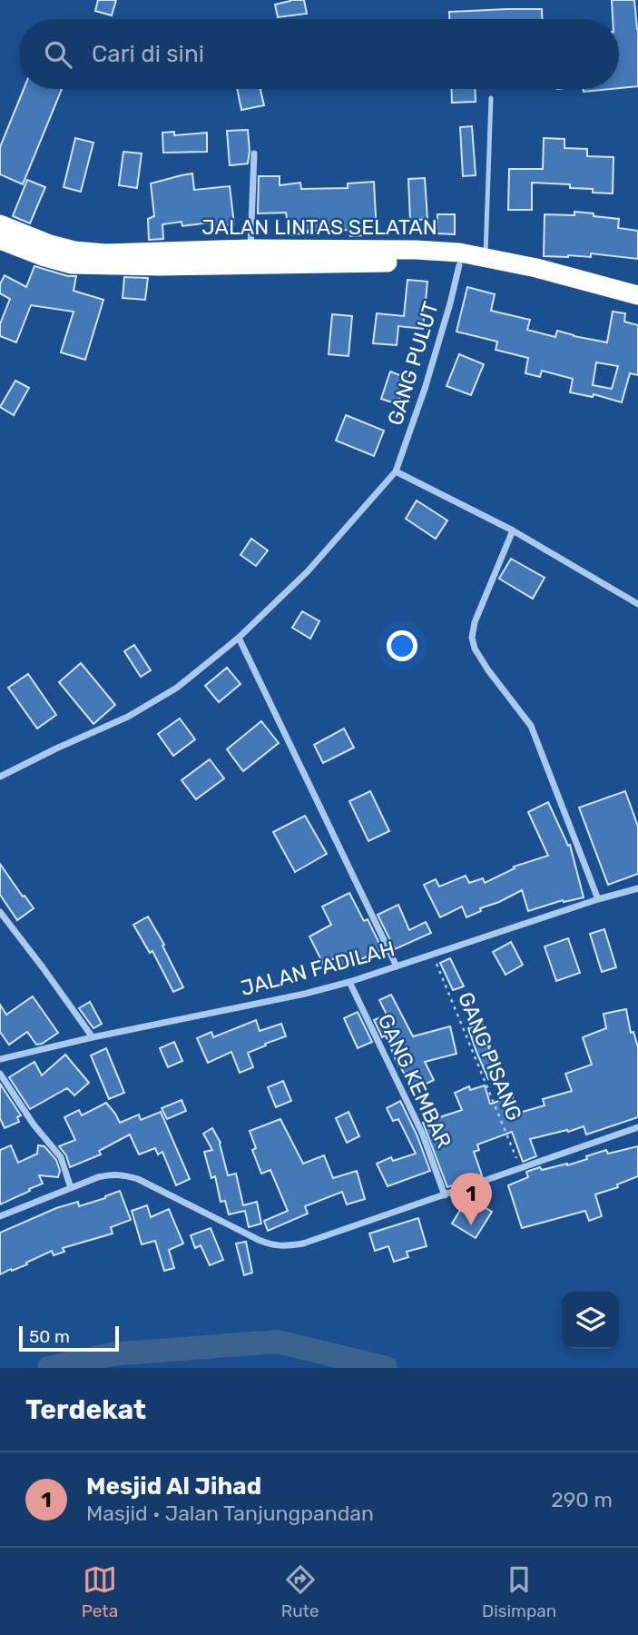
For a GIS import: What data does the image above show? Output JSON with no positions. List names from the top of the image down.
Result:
{
  "streets": {
    "highway": ["JALAN LINTAS SELATAN"],
    "street": ["GANG PULUT", "JALAN FADILAH", "GANG KEMBAR"],
    "path": ["GANG PISANG"]
  },
  "crossings": [
    ["JALAN LINTAS SELATAN", "GANG PULUT"],
    ["JALAN FADILAH", "GANG PISANG"],
    ["JALAN FADILAH", "GANG KEMBAR"]
  ],
  "scale_bar": "50 m",
  "page": {
    "search": "Cari di sini",
    "pins": "1",
    "scale": "50 m",
    "heading": "Terdekat",
    "list": [
      {
        "mark": "1",
        "name": "Mesjid Al Jihad",
        "note": "Masjid · Jalan Tanjungpandan",
        "value": "290 m"
      }
    ],
    "nav": ["Peta", "Rute", "Disimpan"]
  }
}
